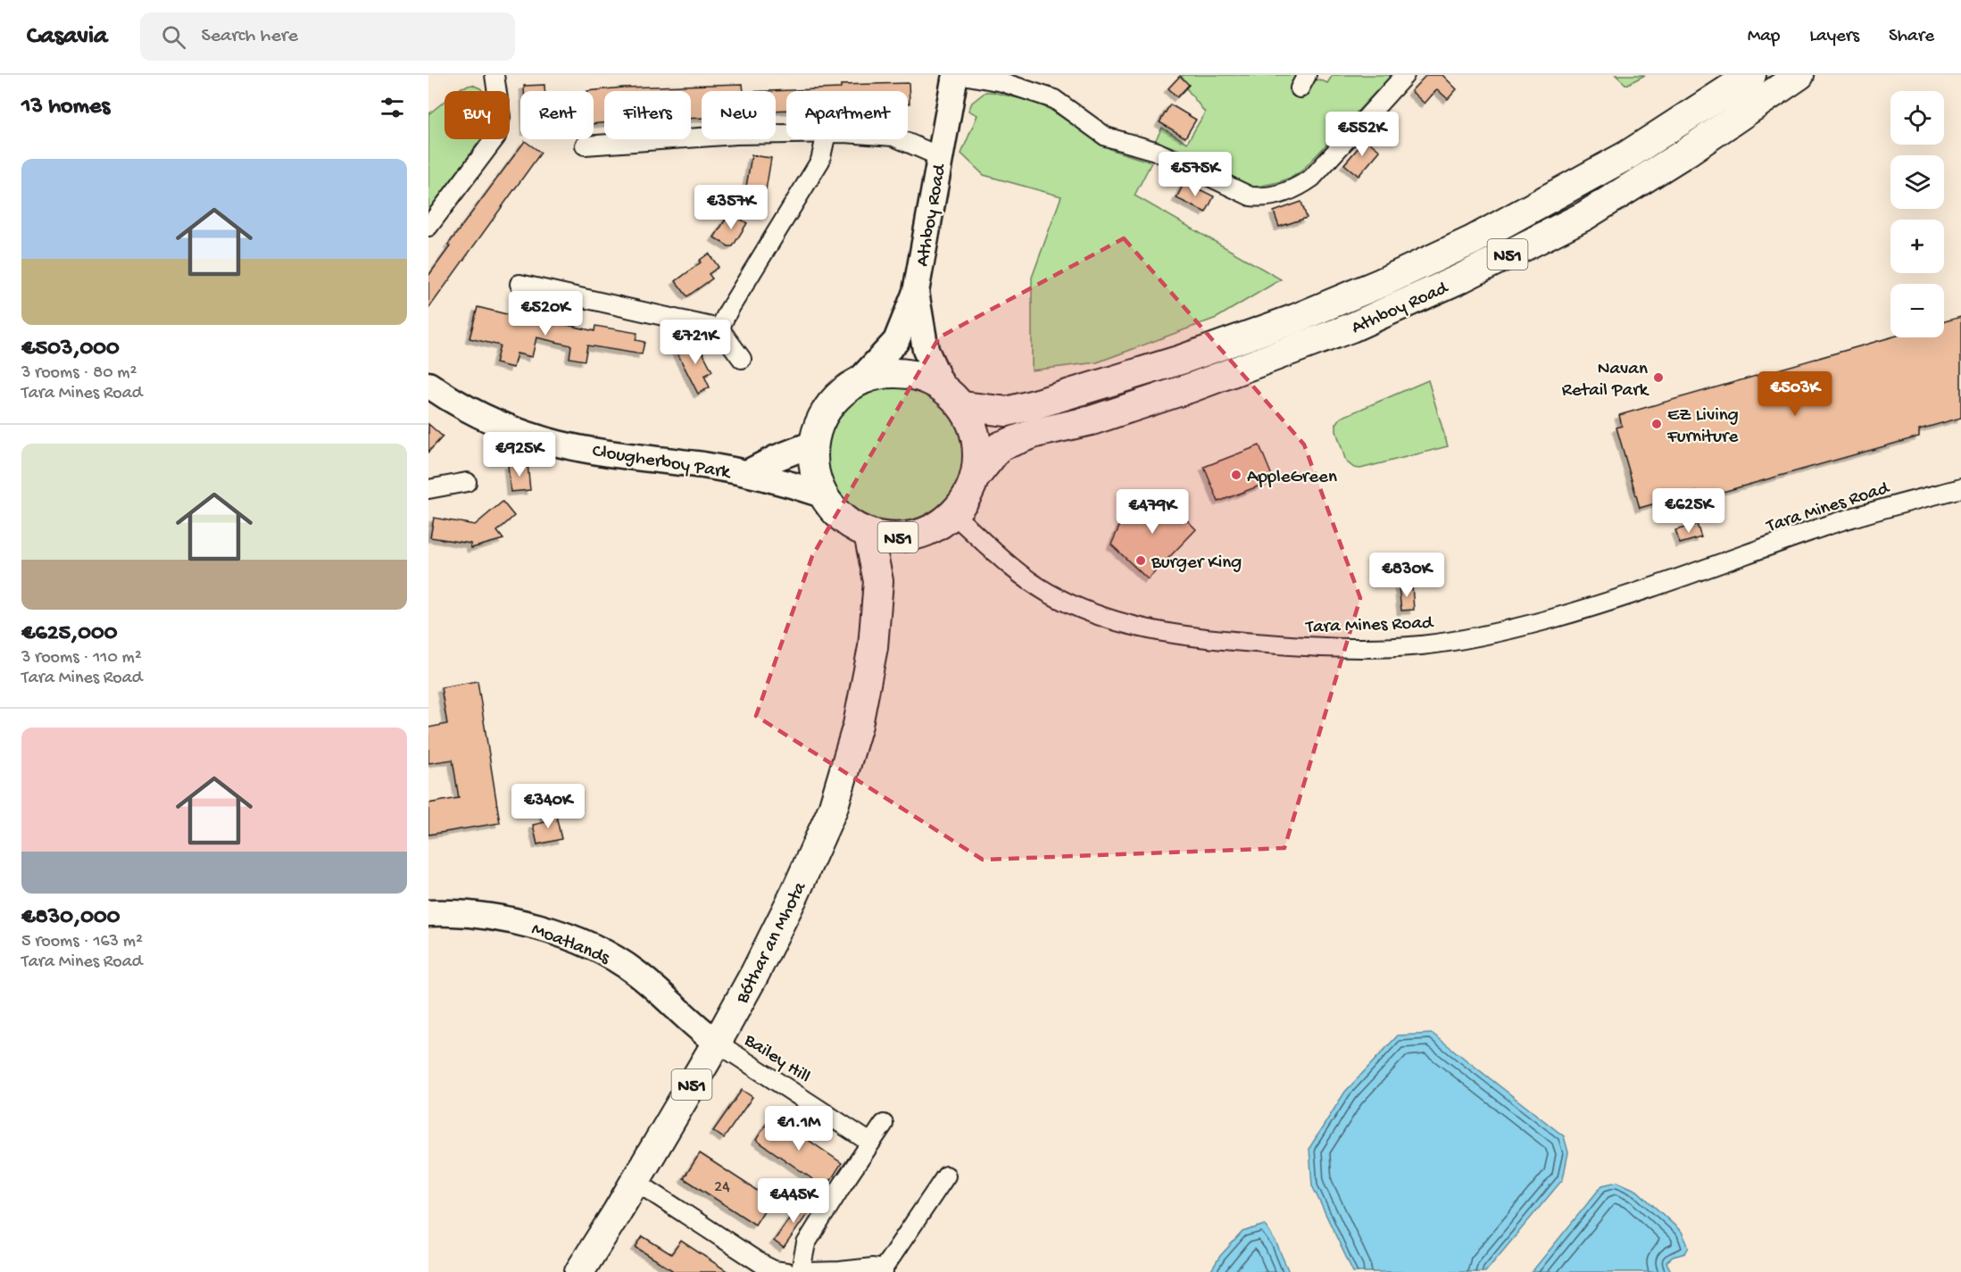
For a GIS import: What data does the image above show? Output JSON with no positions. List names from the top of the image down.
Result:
{
  "streets": {
    "main road": ["Athboy Road", "N51", "Bóthar an Mhota"],
    "street": [
      "Clougherboy Park",
      "Tara Mines Road",
      "Moatlands",
      "Bailey Hill"
    ]
  },
  "crossings": [
    ["Athboy Road", "N51"],
    ["Athboy Road", "Clougherboy Park"],
    ["Athboy Road", "Tara Mines Road"],
    ["Athboy Road", "Bóthar an Mhota"],
    ["N51", "Clougherboy Park"],
    ["N51", "Tara Mines Road"],
    ["N51", "Bóthar an Mhota"],
    ["Clougherboy Park", "Tara Mines Road"],
    ["Clougherboy Park", "Bóthar an Mhota"],
    ["Tara Mines Road", "Bóthar an Mhota"],
    ["Moatlands", "Bóthar an Mhota"],
    ["Moatlands", "Bailey Hill"],
    ["Bóthar an Mhota", "Bailey Hill"]
  ],
  "places": [
    "Navan Retail Park",
    "EZ Living Furniture",
    "AppleGreen",
    "Burger King"
  ],
  "house_numbers": ["24"],
  "page": {
    "header": "Casavia",
    "search": "Search here",
    "nav": ["Map", "Layers", "Share"],
    "heading": "13 homes",
    "map_buttons": ["+", "−"],
    "chip": [
      "Buy",
      "Rent",
      "Filters",
      "New",
      "Apartment"
    ],
    "price": [
      "€552K",
      "€575K",
      "€357K",
      "€520K",
      "€721K",
      "€503K",
      "€925K",
      "€625K",
      "€479K",
      "€830K",
      "€340K",
      "€1.1M",
      "€445K"
    ],
    "list": [
      {
        "name": "€503,000",
        "note": "3 rooms · 80 m² · Tara Mines Road"
      },
      {
        "name": "€625,000",
        "note": "3 rooms · 110 m² · Tara Mines Road"
      },
      {
        "name": "€830,000",
        "note": "5 rooms · 163 m² · Tara Mines Road"
      }
    ]
  }
}
